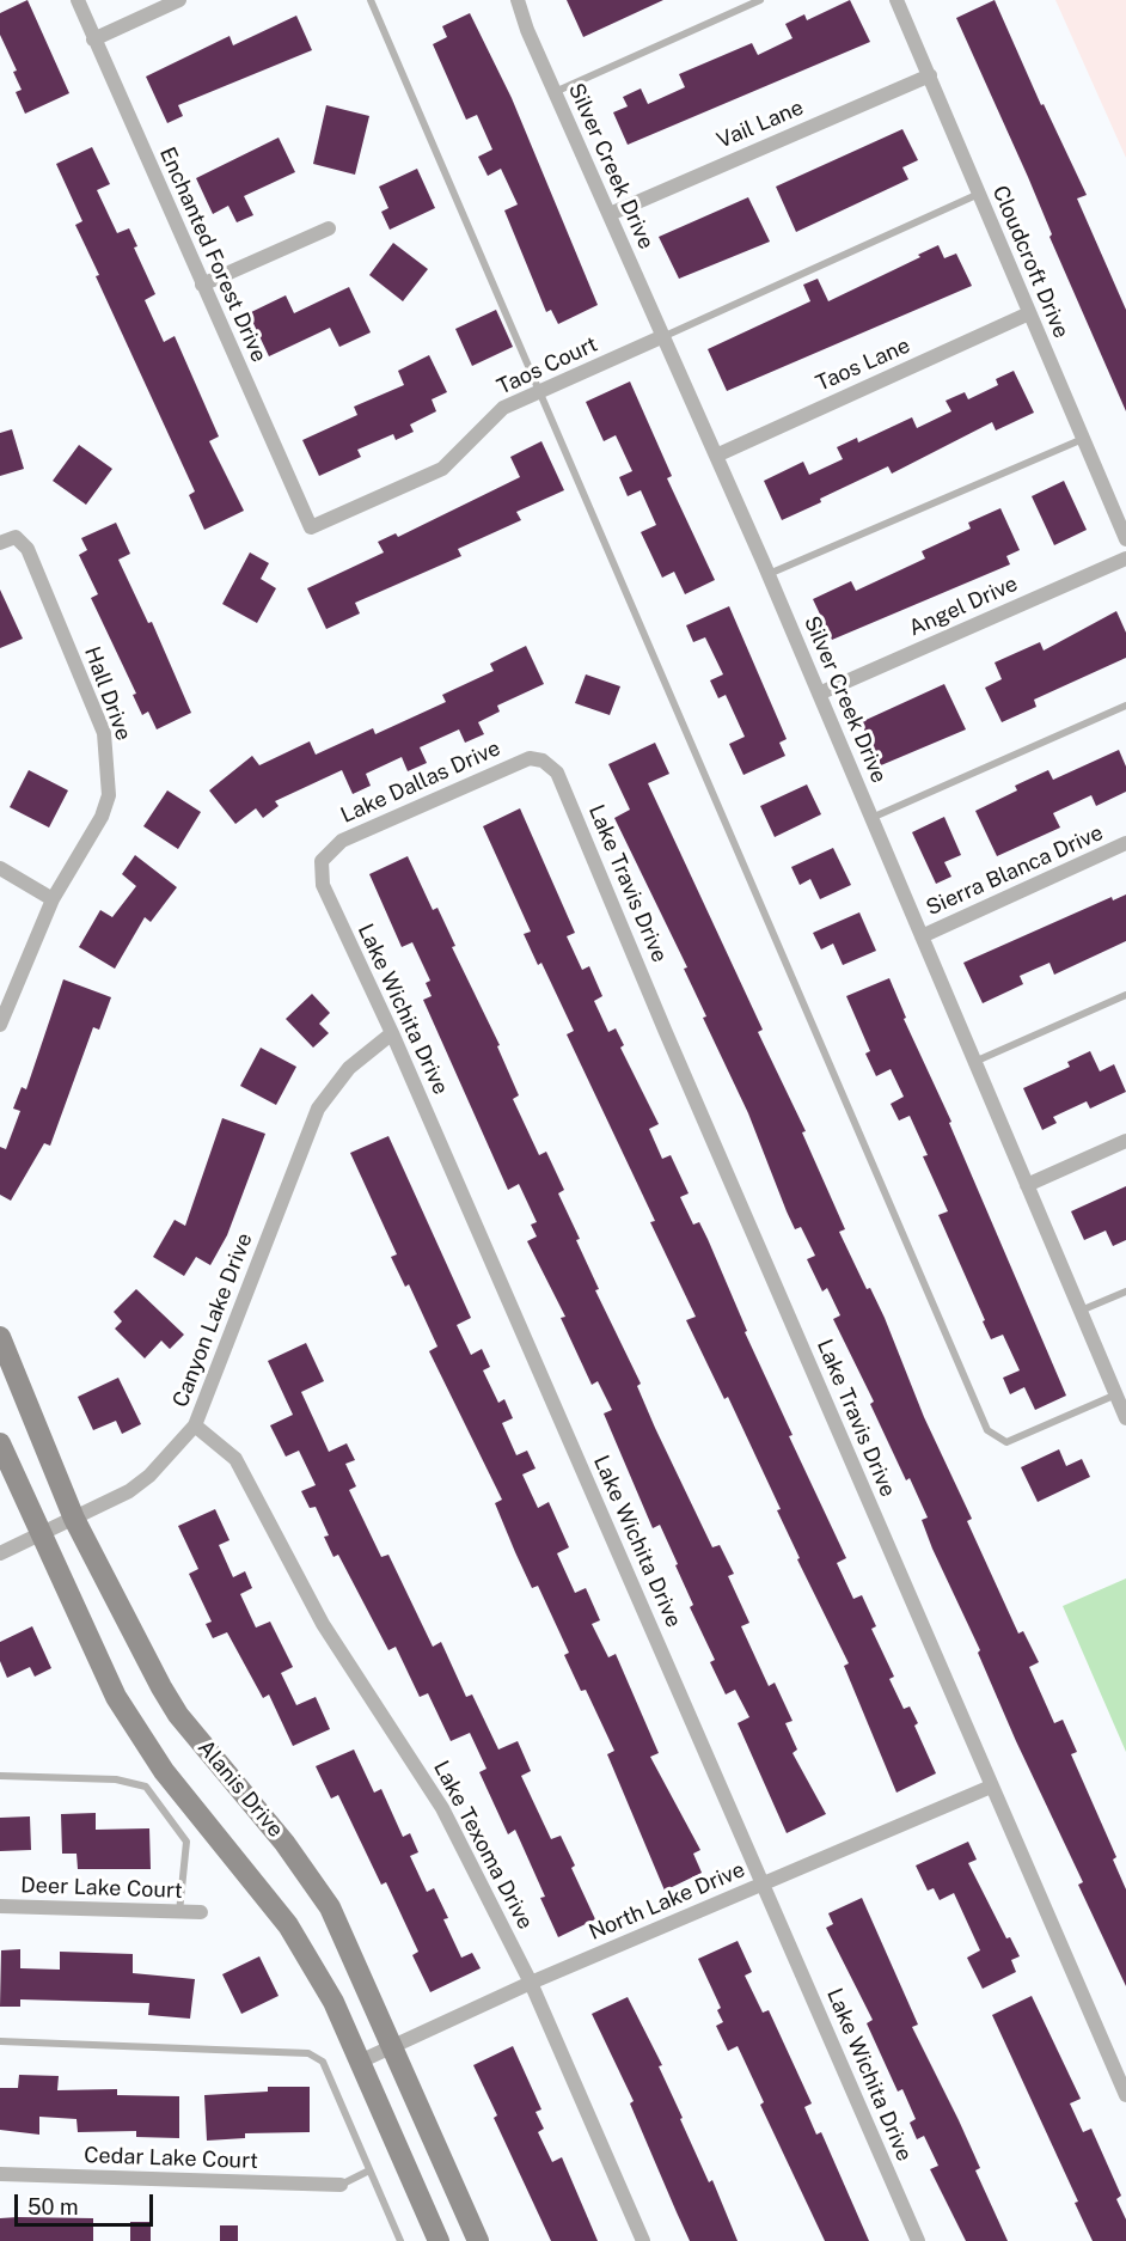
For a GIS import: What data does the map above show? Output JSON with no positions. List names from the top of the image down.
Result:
{
  "streets": {
    "main road": ["Alanis Drive"],
    "street": [
      "Vail Lane",
      "Silver Creek Drive",
      "Enchanted Forest Drive",
      "Cloudcroft Drive",
      "Taos Lane",
      "Taos Court",
      "Angel Drive",
      "Hall Drive",
      "Lake Dallas Drive",
      "Sierra Blanca Drive",
      "Lake Travis Drive",
      "Lake Wichita Drive",
      "Canyon Lake Drive",
      "Lake Texoma Drive",
      "Deer Lake Court",
      "North Lake Drive",
      "Cedar Lake Court"
    ]
  },
  "crossings": [
    ["Vail Lane", "Silver Creek Drive"],
    ["Vail Lane", "Cloudcroft Drive"],
    ["Silver Creek Drive", "Taos Lane"],
    ["Silver Creek Drive", "Taos Court"],
    ["Silver Creek Drive", "Angel Drive"],
    ["Silver Creek Drive", "Sierra Blanca Drive"],
    ["Enchanted Forest Drive", "Taos Court"],
    ["Cloudcroft Drive", "Taos Lane"],
    ["Lake Dallas Drive", "Lake Travis Drive"],
    ["Lake Dallas Drive", "Lake Wichita Drive"],
    ["Lake Travis Drive", "North Lake Drive"],
    ["Lake Wichita Drive", "Canyon Lake Drive"],
    ["Lake Wichita Drive", "North Lake Drive"],
    ["Canyon Lake Drive", "Alanis Drive"],
    ["Canyon Lake Drive", "Lake Texoma Drive"],
    ["Alanis Drive", "North Lake Drive"],
    ["Lake Texoma Drive", "North Lake Drive"]
  ],
  "scale_bar": "50 m"
}
